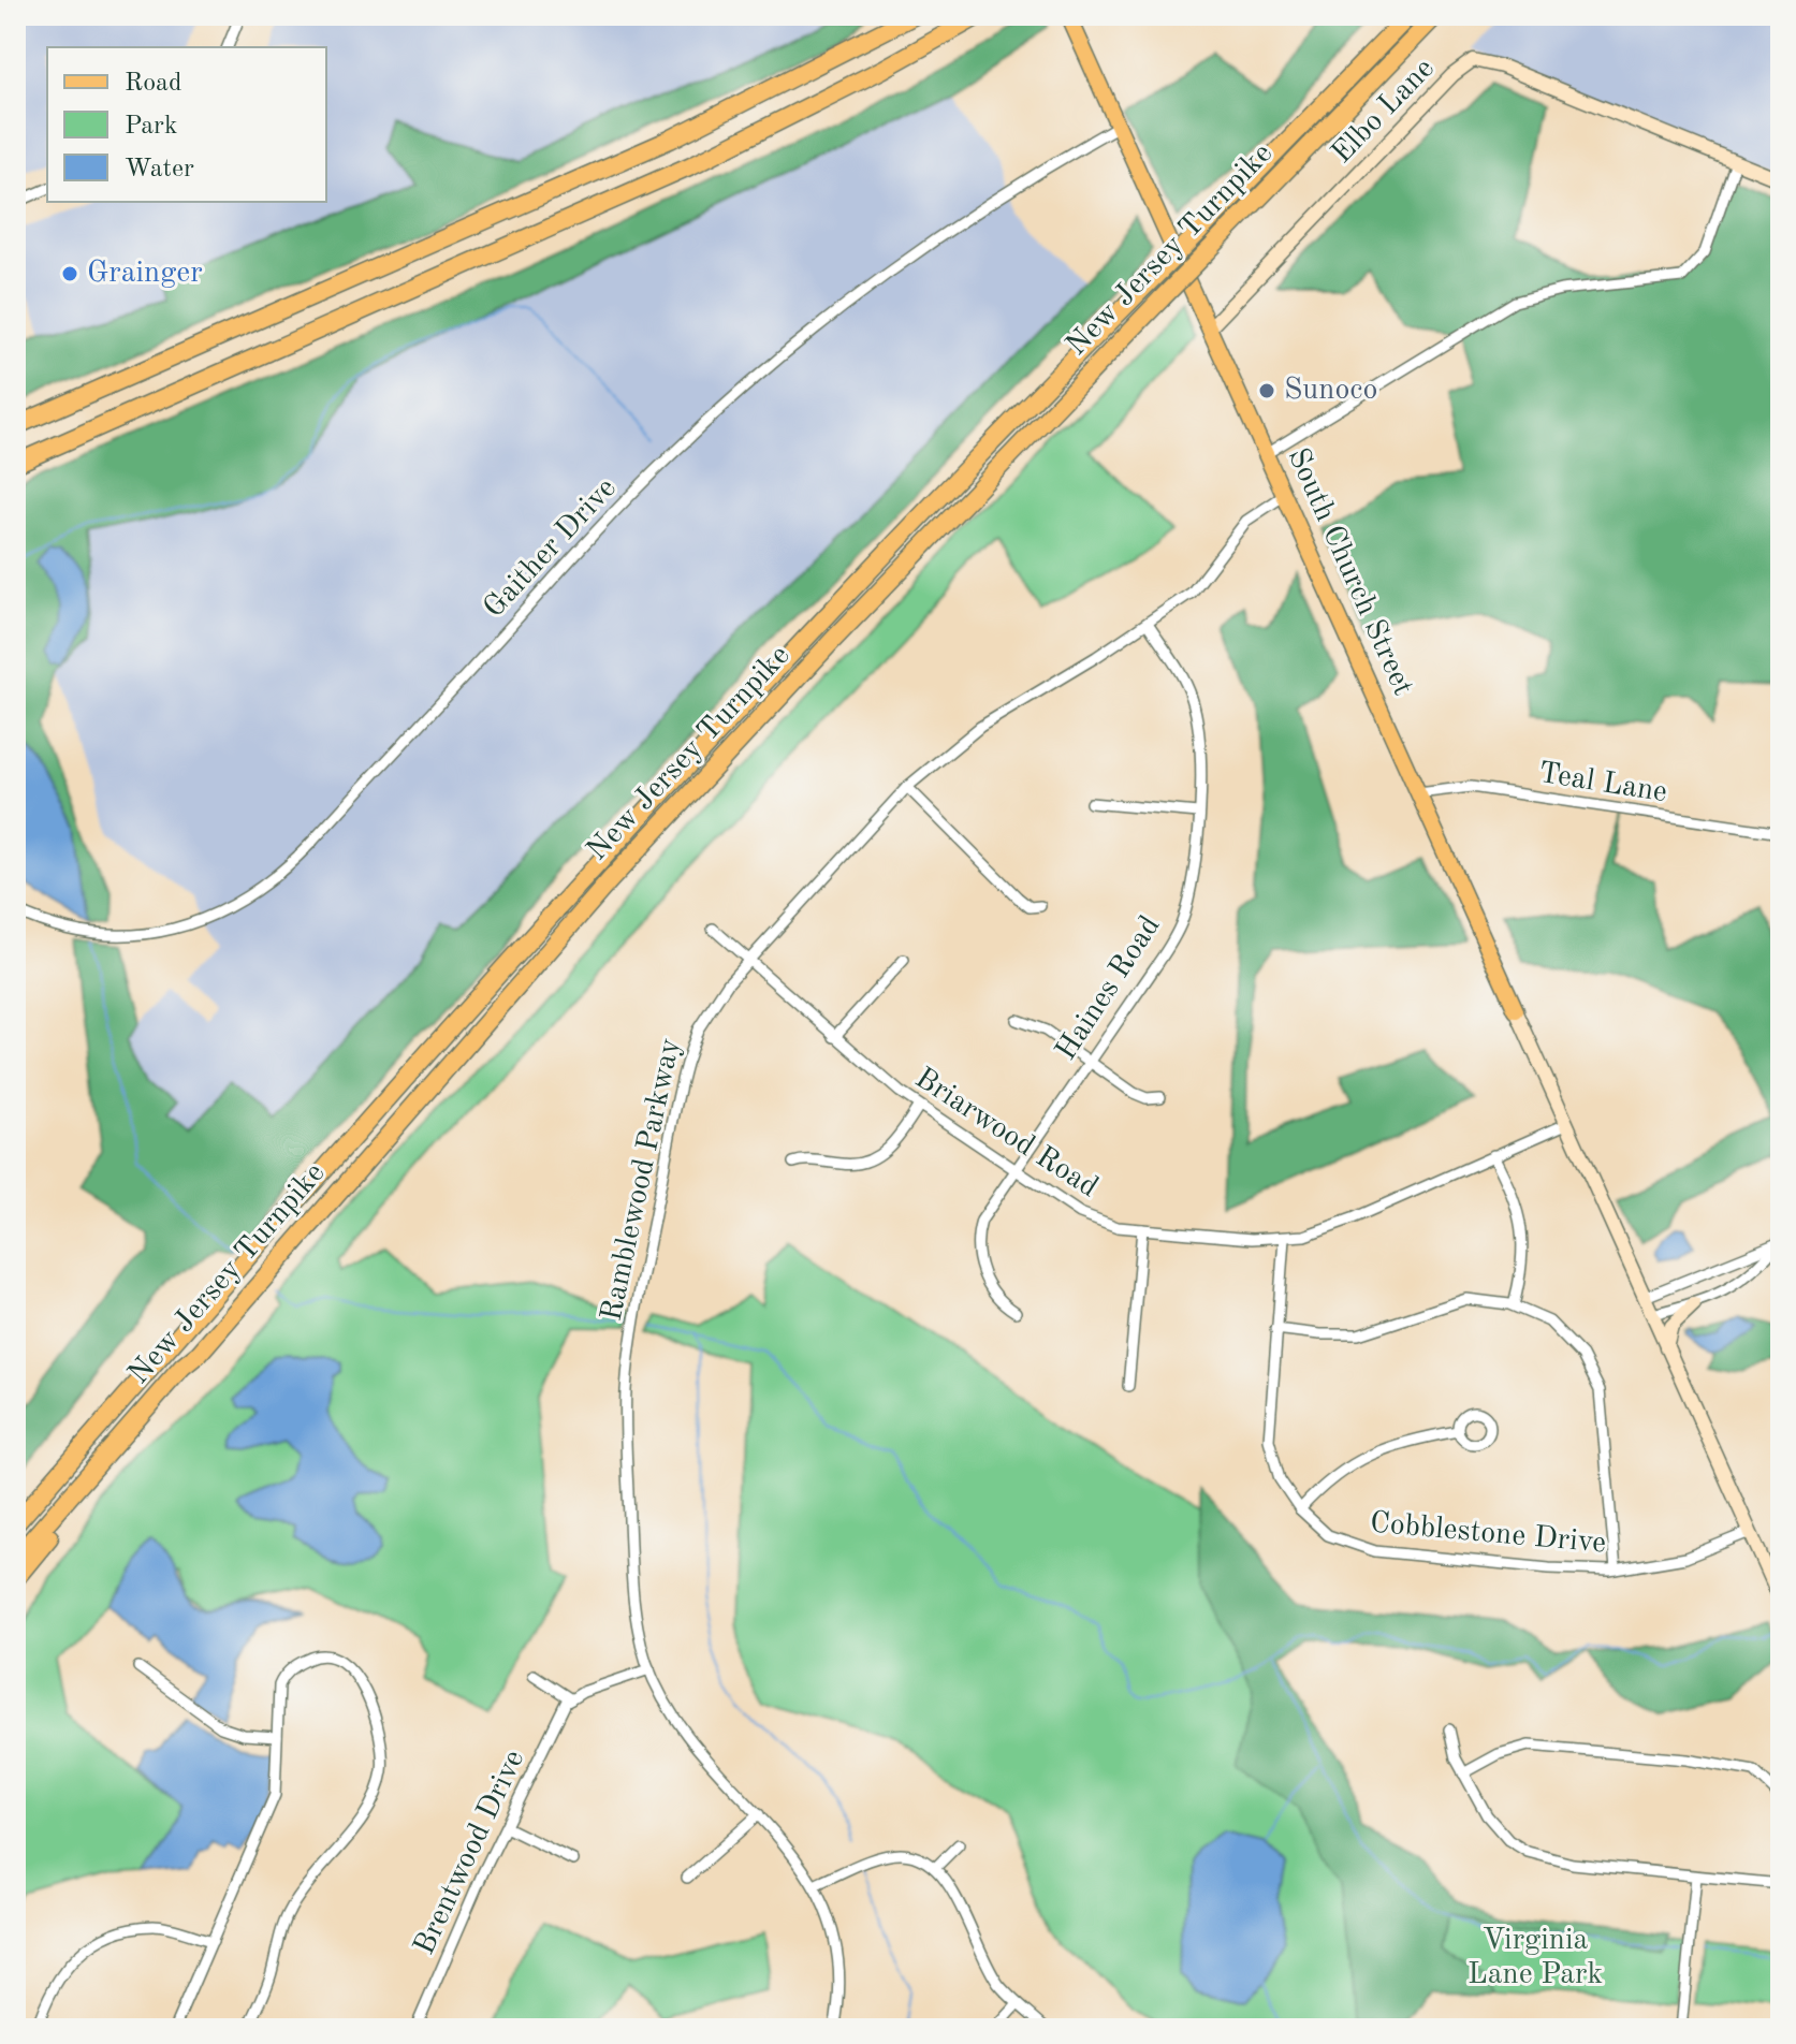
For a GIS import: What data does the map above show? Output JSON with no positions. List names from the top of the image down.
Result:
{
  "streets": {
    "highway": ["New Jersey Turnpike"],
    "main road": ["Elbo Lane", "South Church Street"],
    "street": [
      "Gaither Drive",
      "Teal Lane",
      "Haines Road",
      "Briarwood Road",
      "Ramblewood Parkway",
      "Cobblestone Drive",
      "Brentwood Drive"
    ]
  },
  "crossings": [
    ["Elbo Lane", "South Church Street"],
    ["Gaither Drive", "South Church Street"],
    ["South Church Street", "Teal Lane"],
    ["South Church Street", "Ramblewood Parkway"],
    ["Haines Road", "Briarwood Road"],
    ["Haines Road", "Ramblewood Parkway"],
    ["Briarwood Road", "Ramblewood Parkway"],
    ["Briarwood Road", "Cobblestone Drive"]
  ],
  "parks": ["Virginia Lane Park"],
  "places": ["Grainger", "Sunoco"],
  "legend": ["Road", "Park", "Water"]
}
